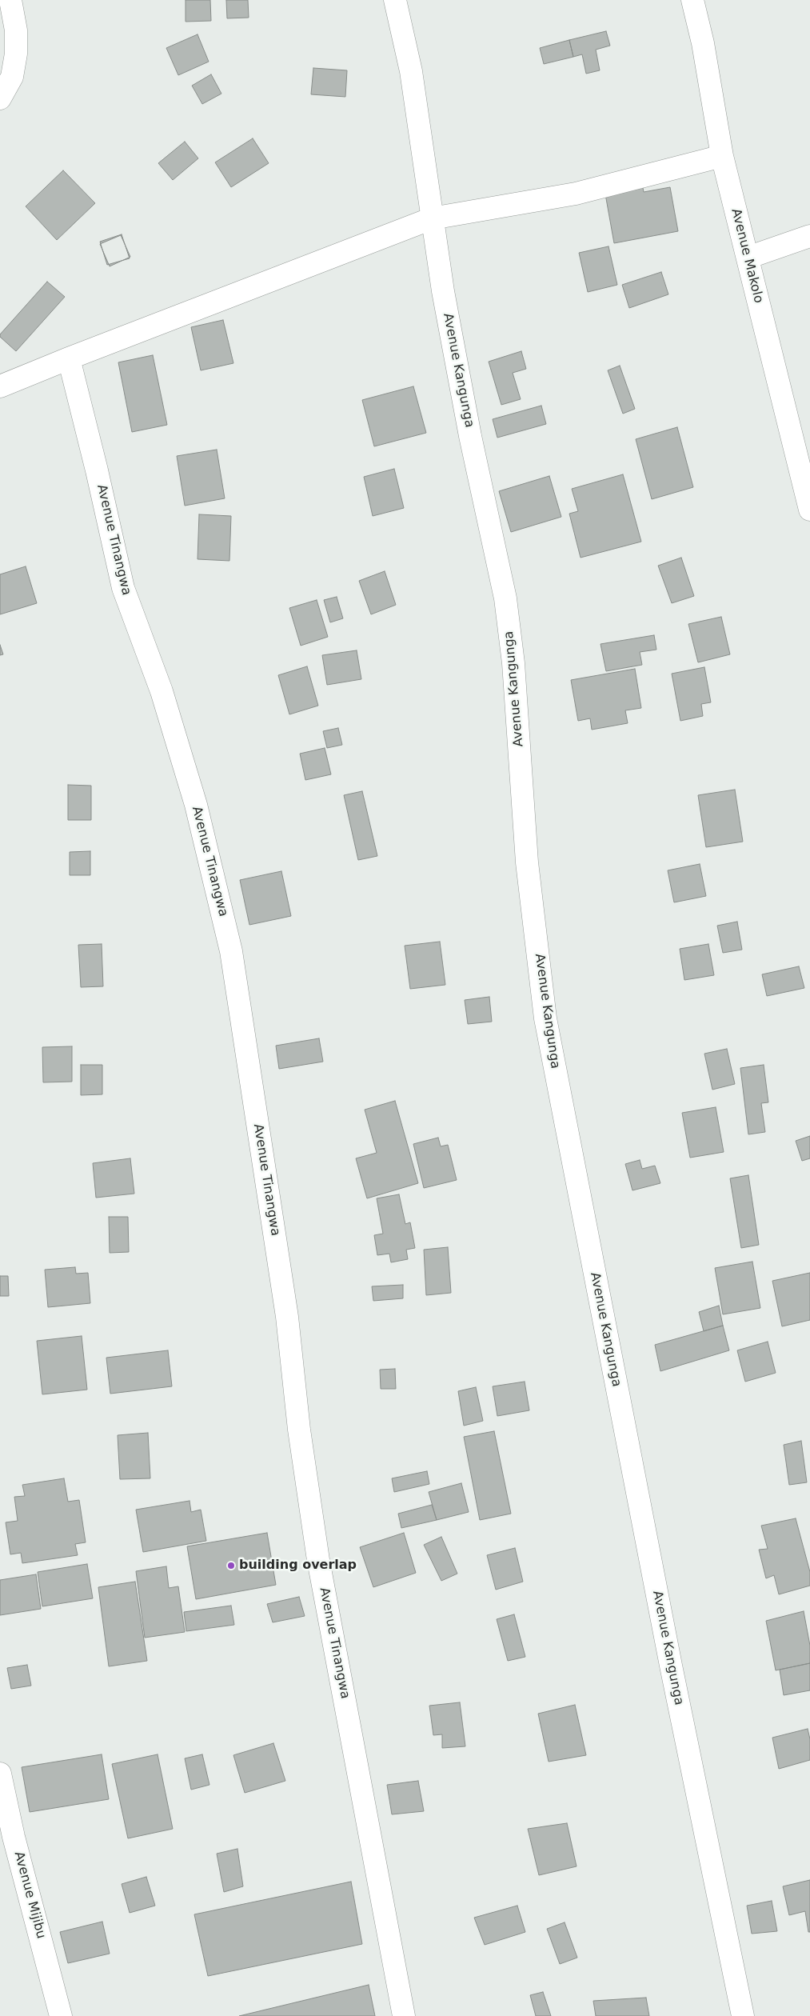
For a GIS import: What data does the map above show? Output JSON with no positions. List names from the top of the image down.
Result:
{
  "streets": {
    "street": [
      "Avenue Makolo",
      "Avenue Kangunga",
      "Avenue Tinangwa",
      "Avenue Mijibu"
    ]
  },
  "places": ["building overlap"]
}
